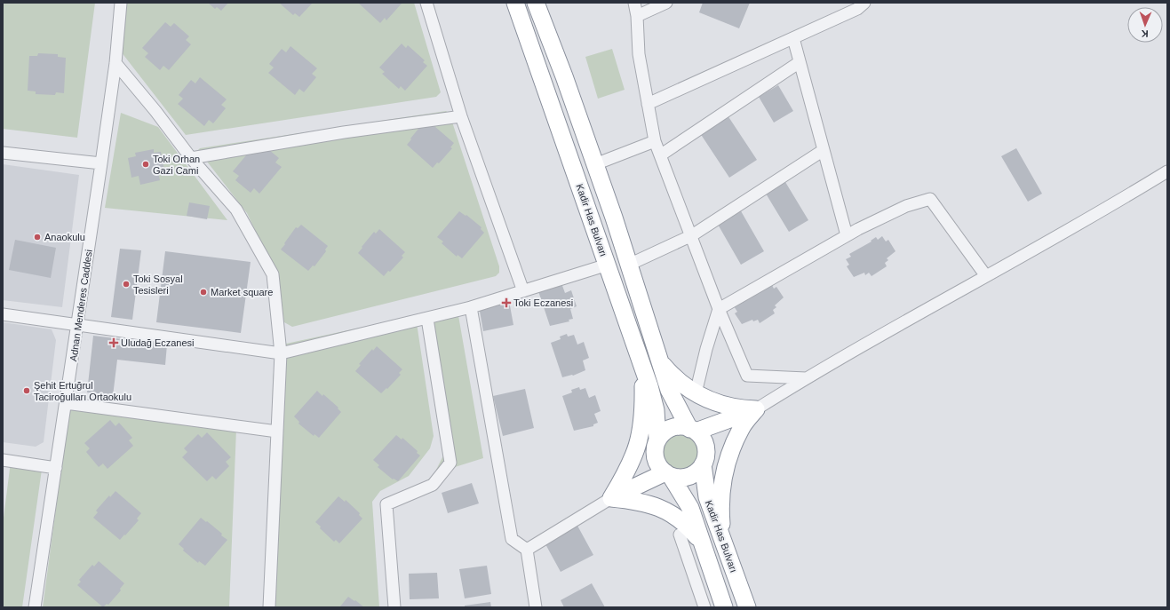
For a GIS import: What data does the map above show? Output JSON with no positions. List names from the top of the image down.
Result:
{
  "streets": {
    "highway": ["Kadir Has Bulvarı"],
    "street": ["Adnan Menderes Caddesi"]
  },
  "places": {
    "other": [
      "Toki Orhan Gazi Cami",
      "Anaokulu",
      "Toki Sosyal Tesisleri",
      "Market square",
      "Şehit Ertuğrul Taciroğulları Ortaokulu"
    ],
    "health": ["Toki Eczanesi", "Uludağ Eczanesi"]
  },
  "north": "bottom"
}
